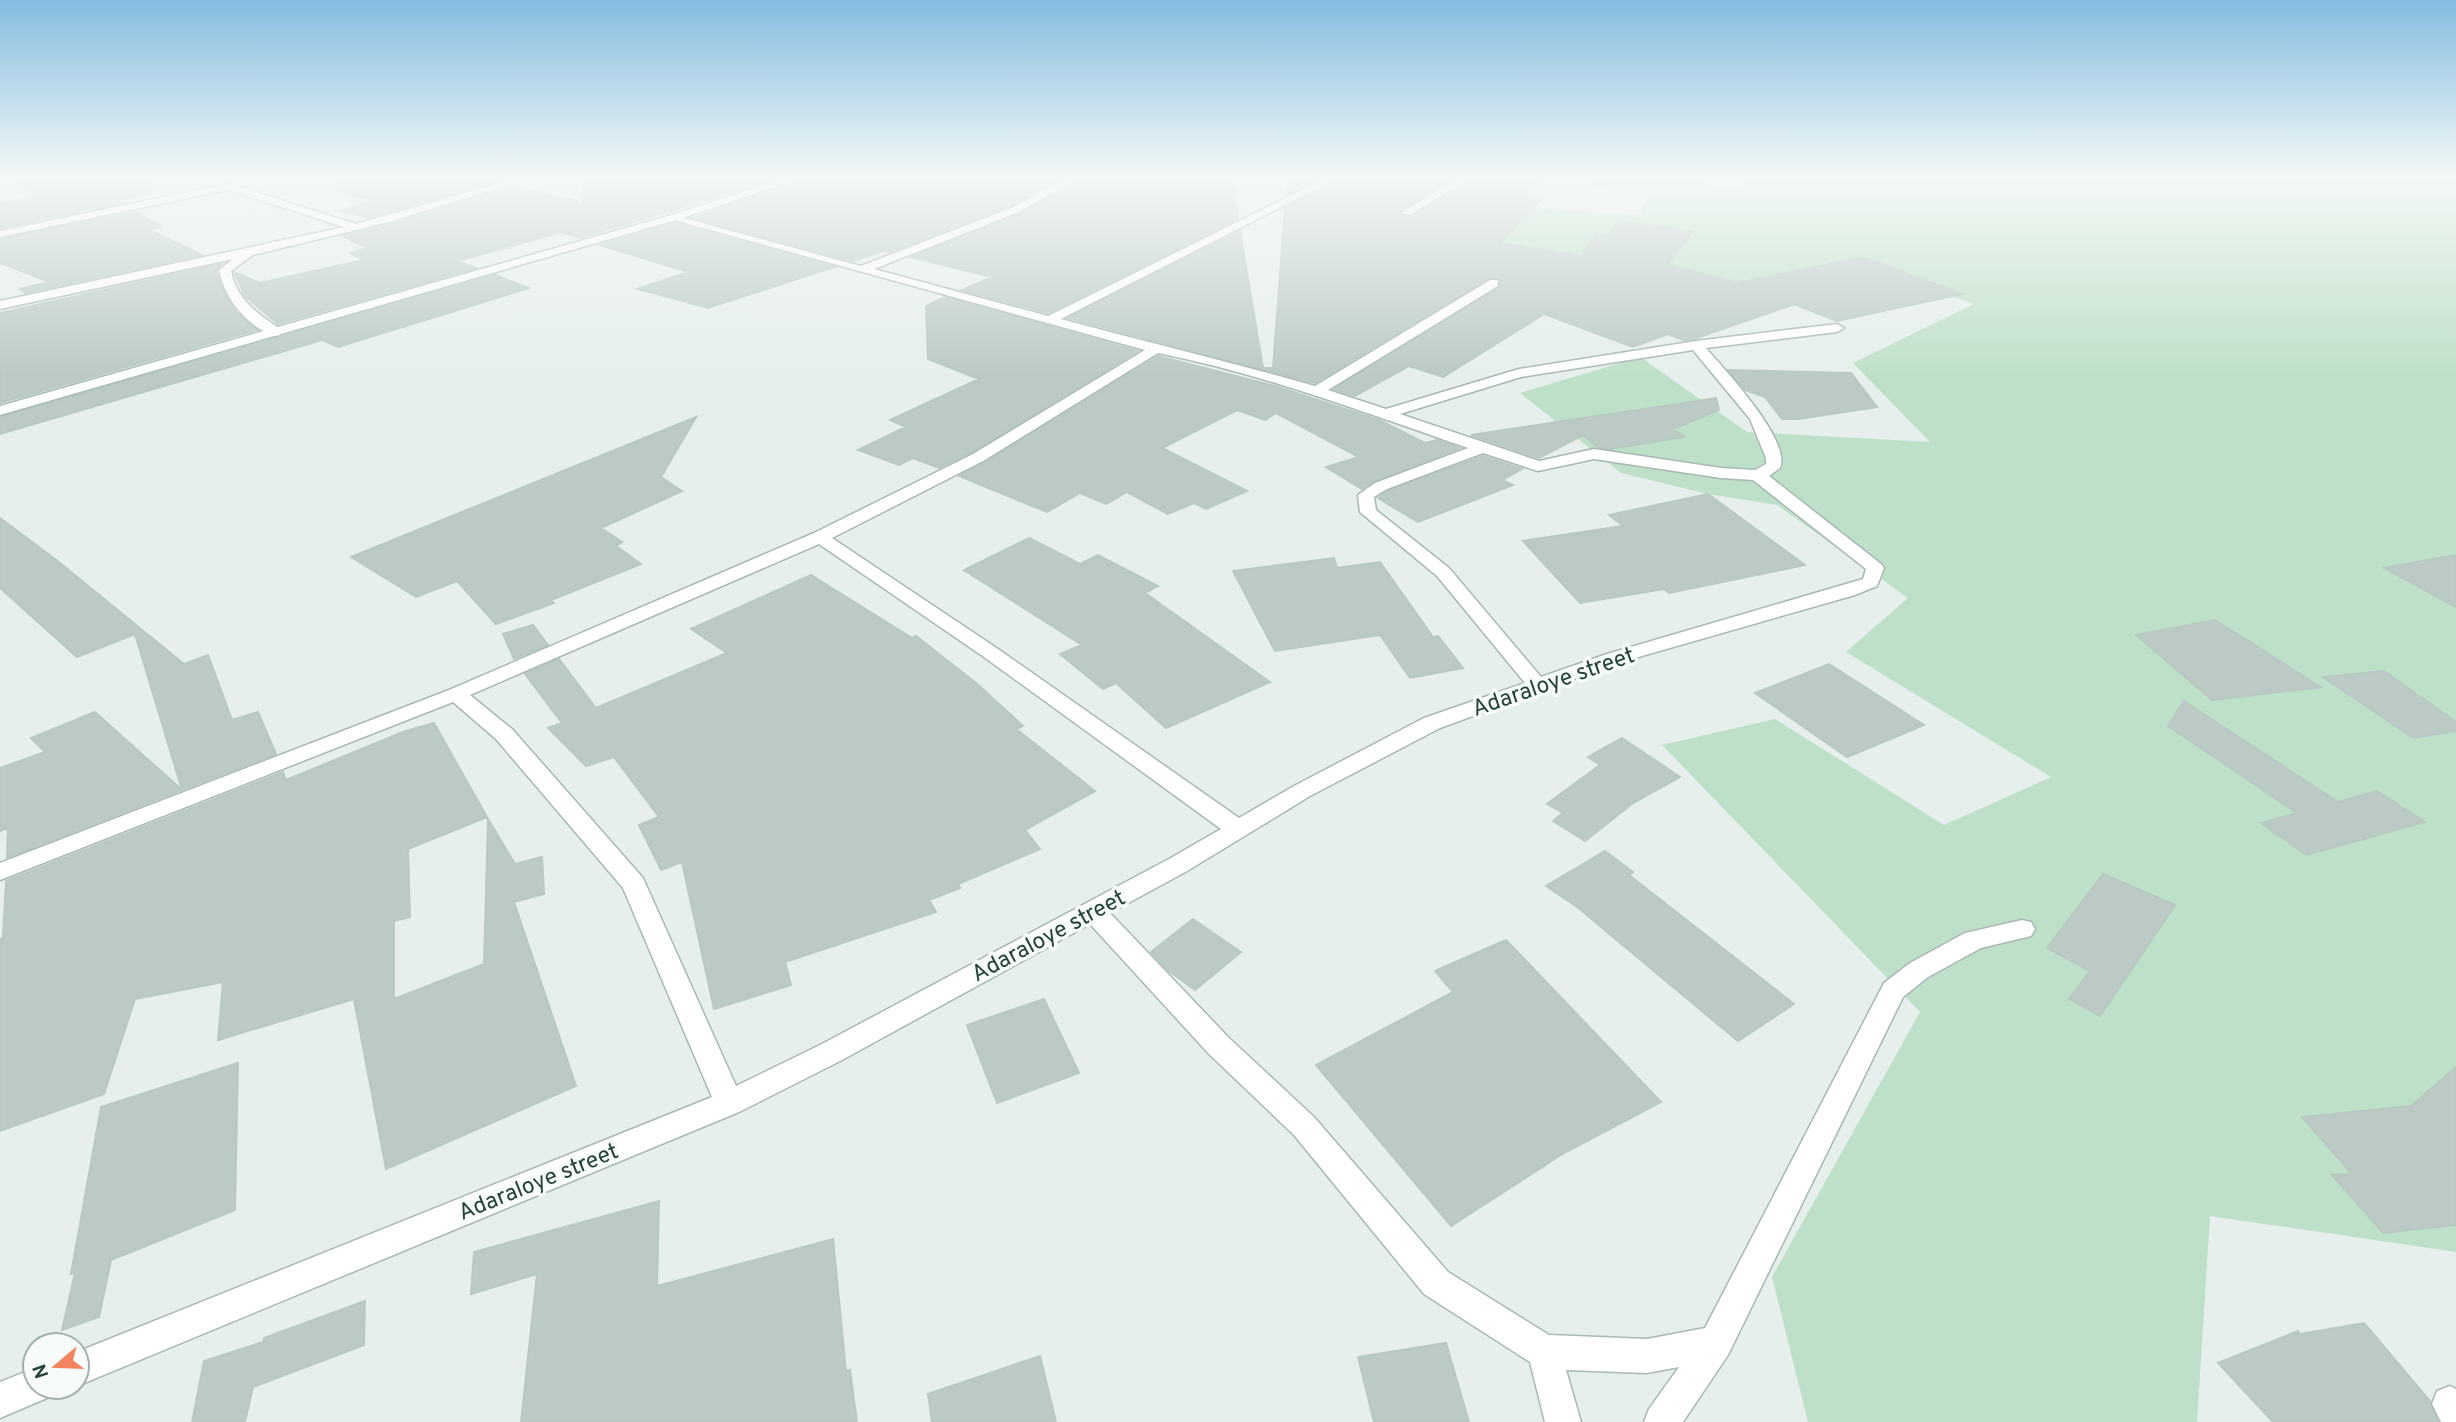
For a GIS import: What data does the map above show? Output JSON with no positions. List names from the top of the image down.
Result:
{
  "streets": {
    "street": ["Adaraloye street"]
  },
  "north": "left"
}
